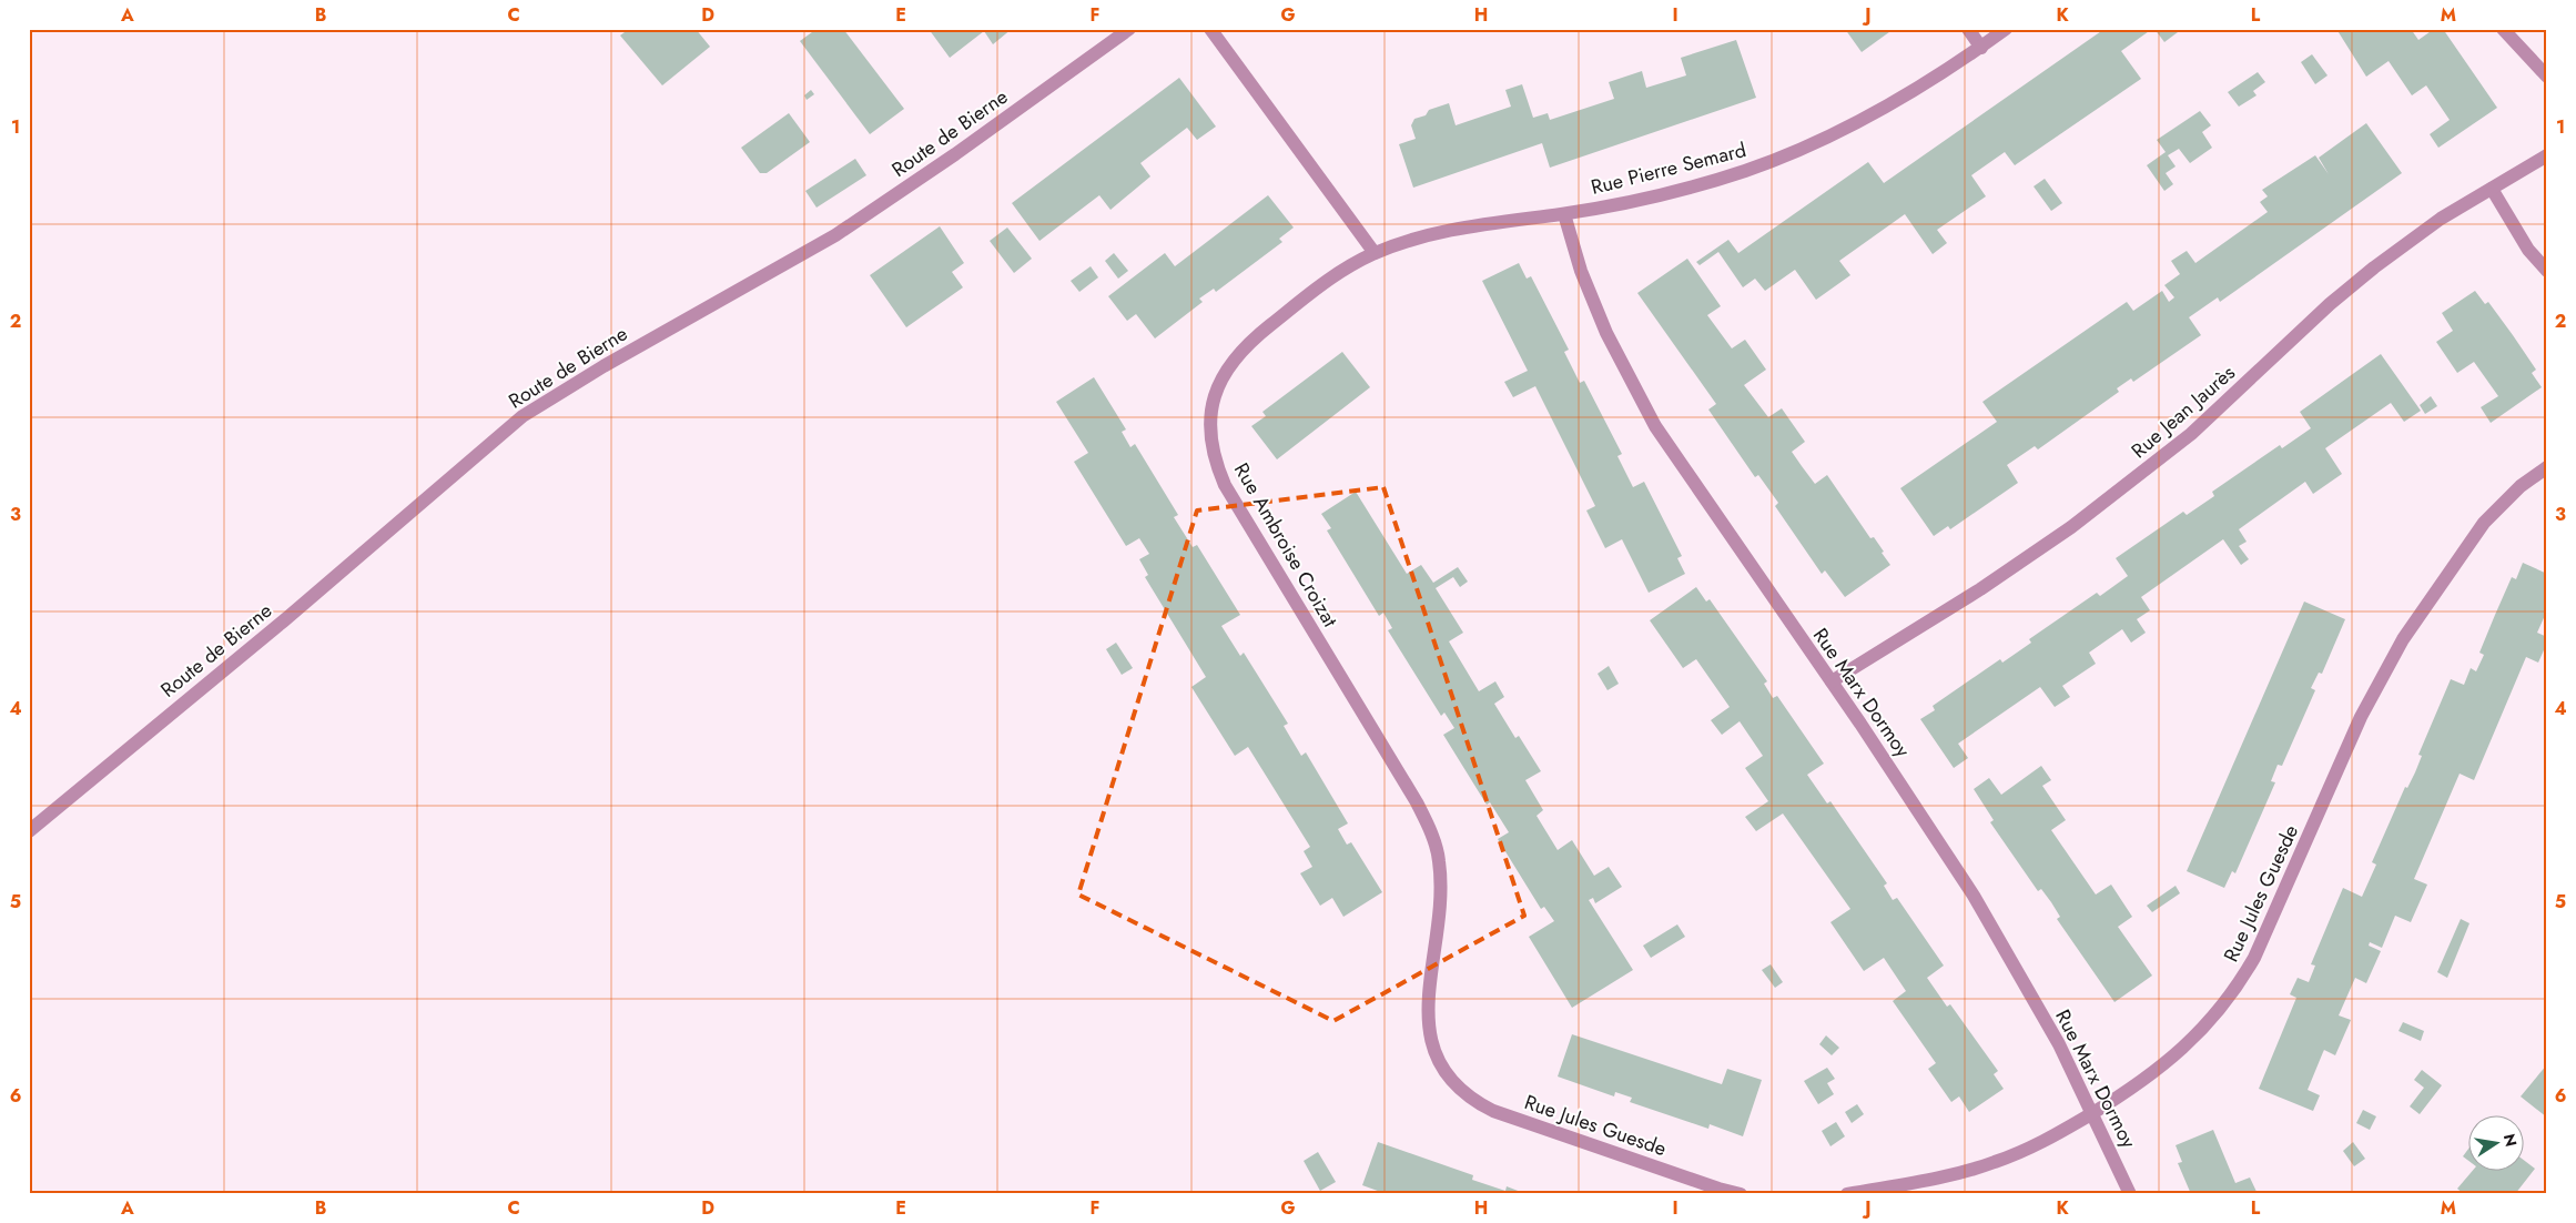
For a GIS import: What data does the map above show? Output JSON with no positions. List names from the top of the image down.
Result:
{
  "streets": {
    "street": [
      "Route de Bierne",
      "Rue Pierre Semard",
      "Rue Jean Jaurès",
      "Rue Ambroise Croizat",
      "Rue Marx Dormoy",
      "Rue Jules Guesde"
    ]
  },
  "crossings": [
    ["Rue Pierre Semard", "Rue Ambroise Croizat"],
    ["Rue Pierre Semard", "Rue Marx Dormoy"],
    ["Rue Jean Jaurès", "Rue Marx Dormoy"],
    ["Rue Ambroise Croizat", "Rue Jules Guesde"],
    ["Rue Marx Dormoy", "Rue Jules Guesde"]
  ],
  "north": "right",
  "grid": {
    "columns": [
      "A",
      "B",
      "C",
      "D",
      "E",
      "F",
      "G",
      "H",
      "I",
      "J",
      "K",
      "L",
      "M"
    ],
    "rows": [
      "1",
      "2",
      "3",
      "4",
      "5",
      "6"
    ]
  }
}
